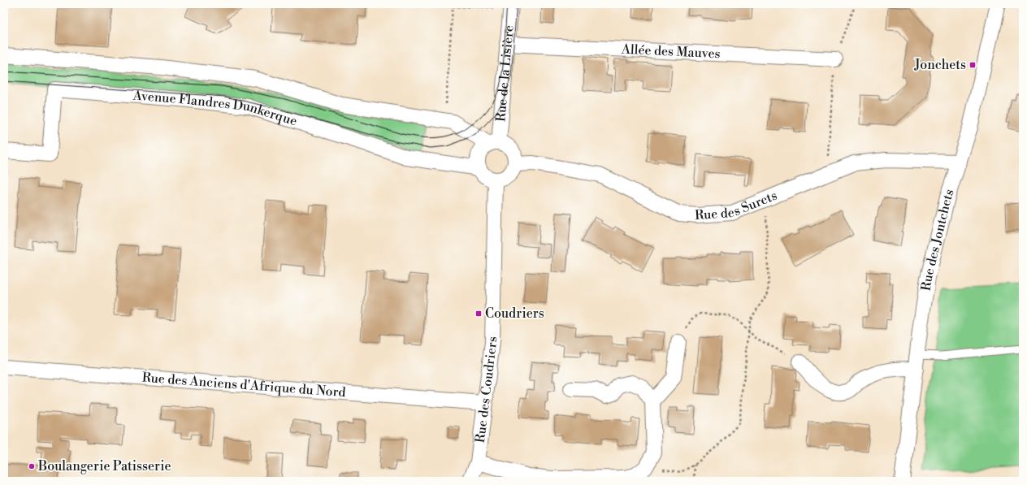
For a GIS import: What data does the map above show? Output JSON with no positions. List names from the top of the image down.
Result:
{
  "streets": {
    "street": [
      "Allée des Mauves",
      "Rue de la Lisière",
      "Avenue Flandres Dunkerque",
      "Rue des Surets",
      "Rue des Jontchets",
      "Rue des Anciens d'Afrique du Nord",
      "Rue des Coudriers"
    ]
  },
  "crossings": [
    ["Allée des Mauves", "Rue de la Lisière"],
    ["Rue de la Lisière", "Avenue Flandres Dunkerque"],
    ["Rue de la Lisière", "Rue des Surets"],
    ["Rue de la Lisière", "Rue des Coudriers"],
    ["Avenue Flandres Dunkerque", "Rue des Surets"],
    ["Avenue Flandres Dunkerque", "Rue des Coudriers"],
    ["Rue des Surets", "Rue des Jontchets"],
    ["Rue des Surets", "Rue des Coudriers"],
    ["Rue des Anciens d'Afrique du Nord", "Rue des Coudriers"]
  ],
  "places": {
    "transit": ["Jonchets", "Coudriers"],
    "other": ["Boulangerie Patisserie"]
  }
}
